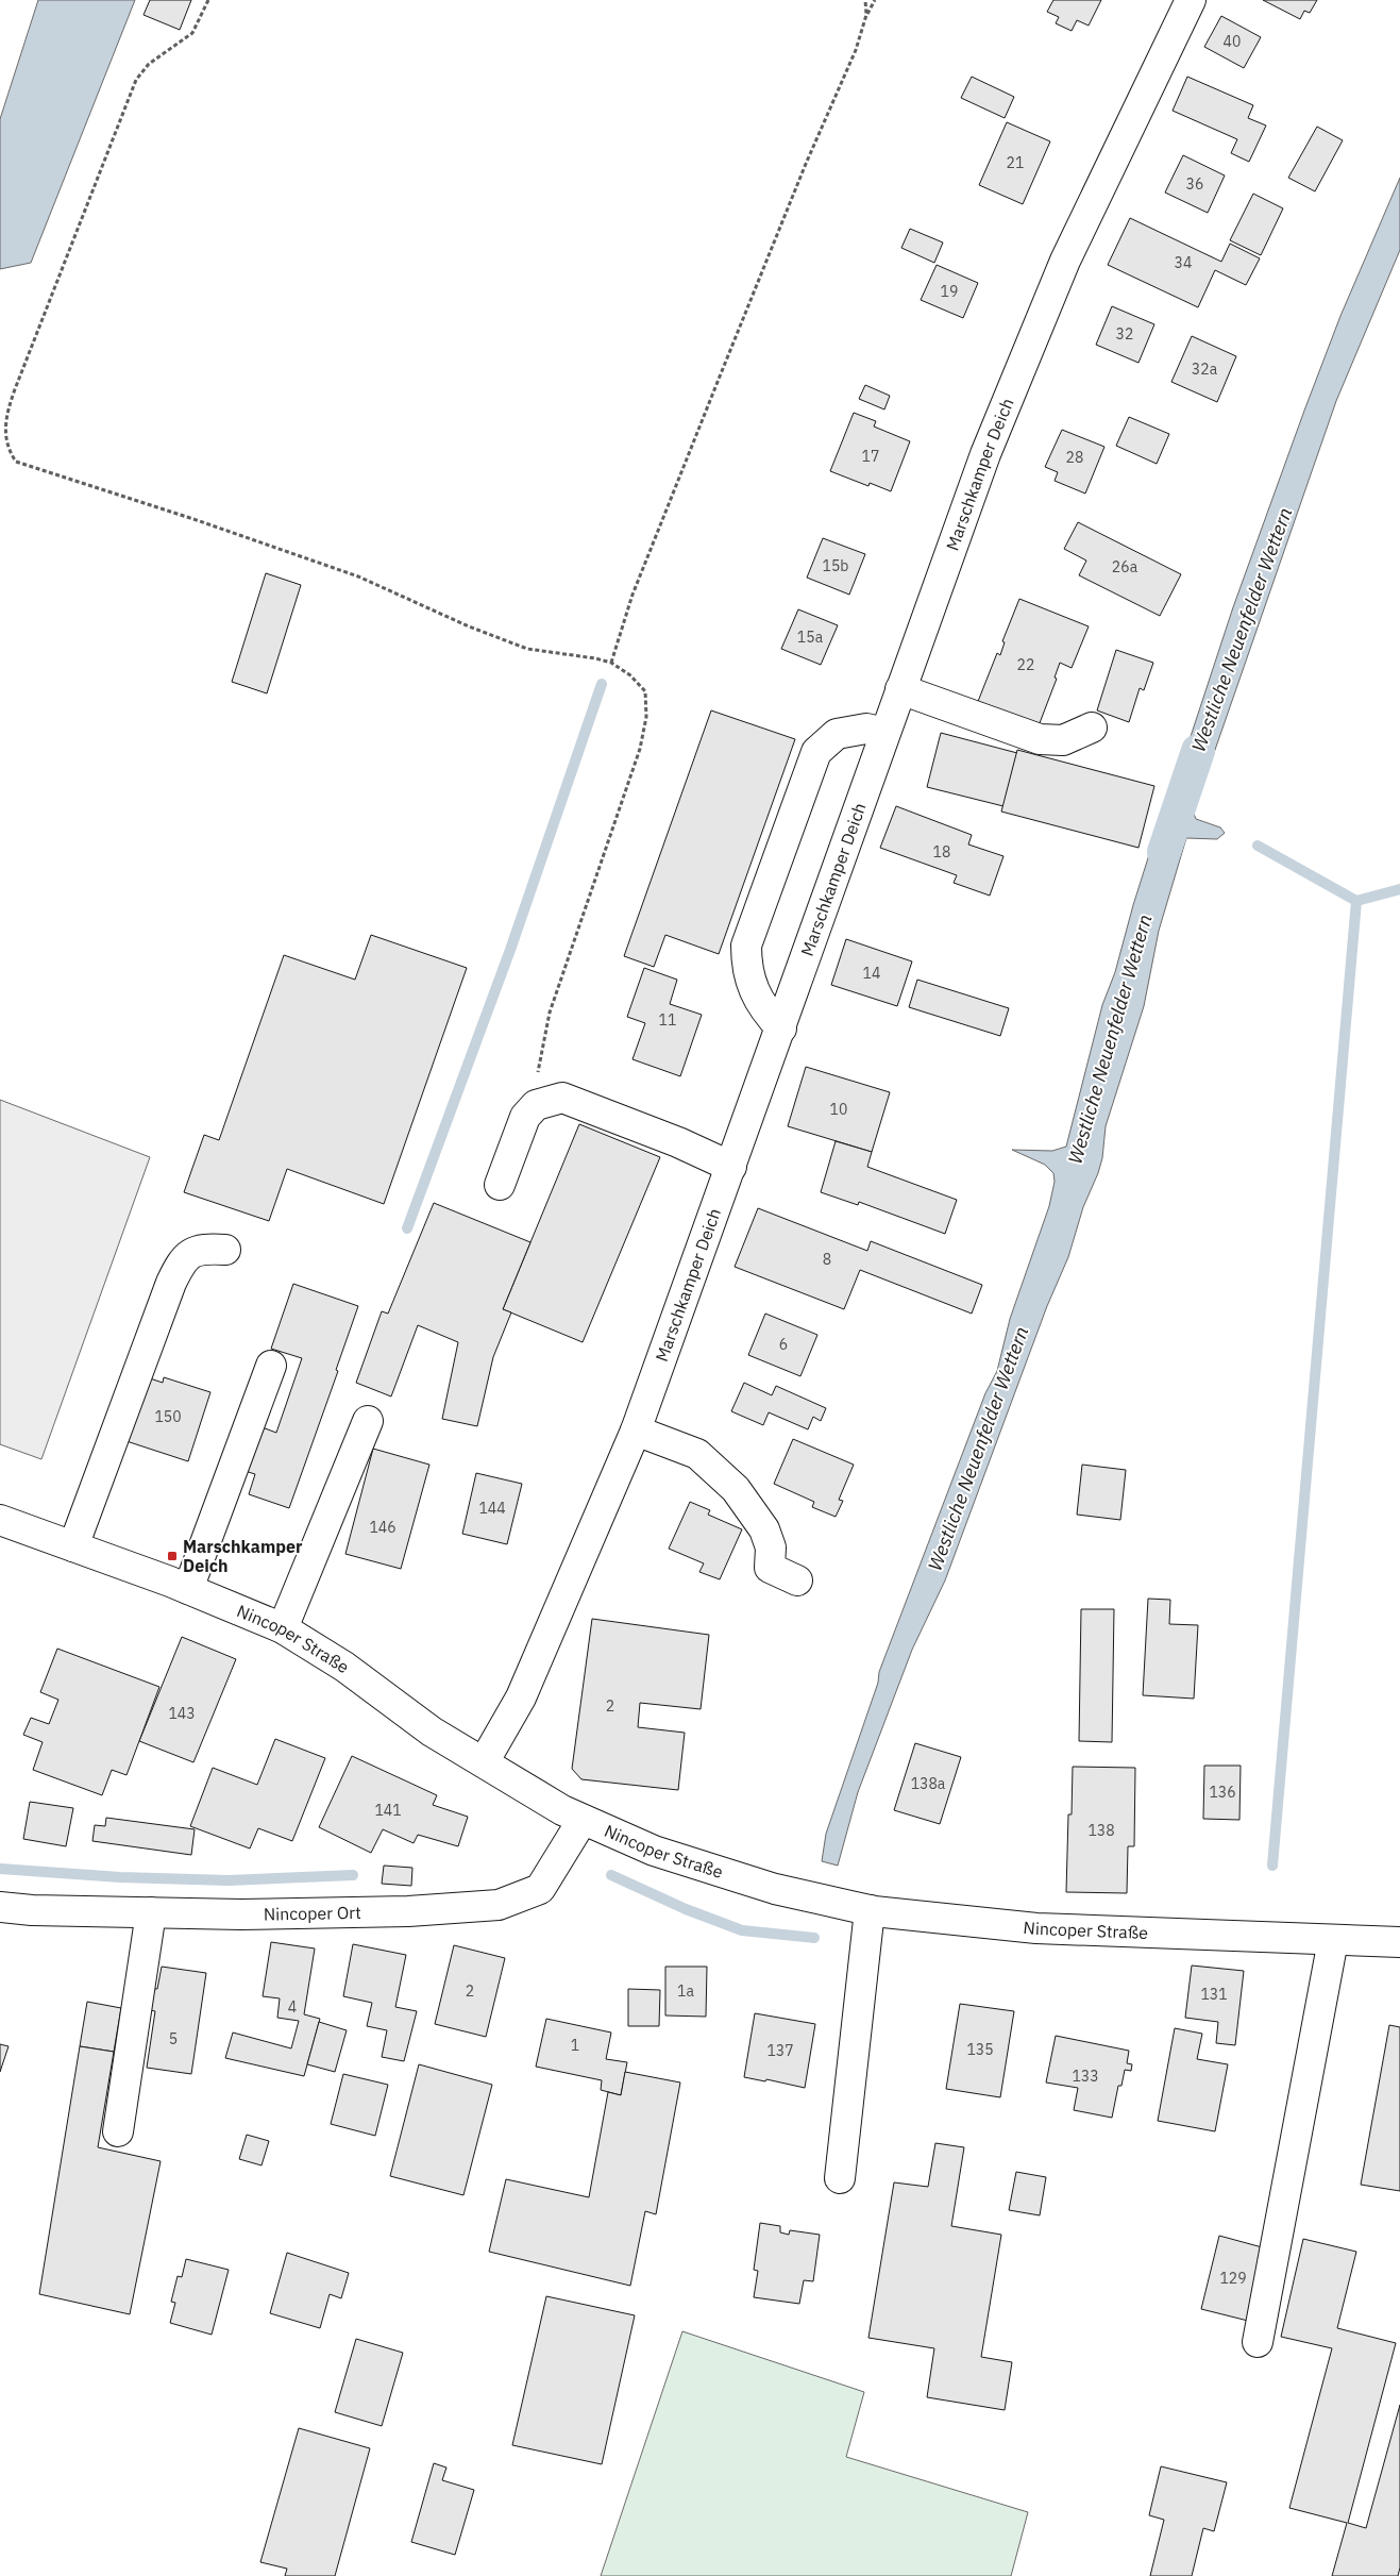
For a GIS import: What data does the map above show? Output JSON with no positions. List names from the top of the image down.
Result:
{
  "streets": {
    "main road": ["Marschkamper Deich", "Nincoper Straße", "Nincoper Ort"]
  },
  "crossings": [
    ["Marschkamper Deich", "Nincoper Straße"],
    ["Nincoper Straße", "Nincoper Ort"]
  ],
  "water": ["Westliche Neuenfelder Wettern"],
  "places": {
    "transit": ["Marschkamper Deich"]
  },
  "house_numbers": [
    "40",
    "21",
    "36",
    "34",
    "19",
    "32",
    "32a",
    "17",
    "28",
    "15b",
    "26a",
    "15a",
    "22",
    "18",
    "14",
    "11",
    "10",
    "8",
    "6",
    "150",
    "144",
    "146",
    "2",
    "143",
    "138a",
    "136",
    "141",
    "138",
    "2",
    "1a",
    "131",
    "4",
    "5",
    "1",
    "135",
    "137",
    "133",
    "129"
  ]
}
